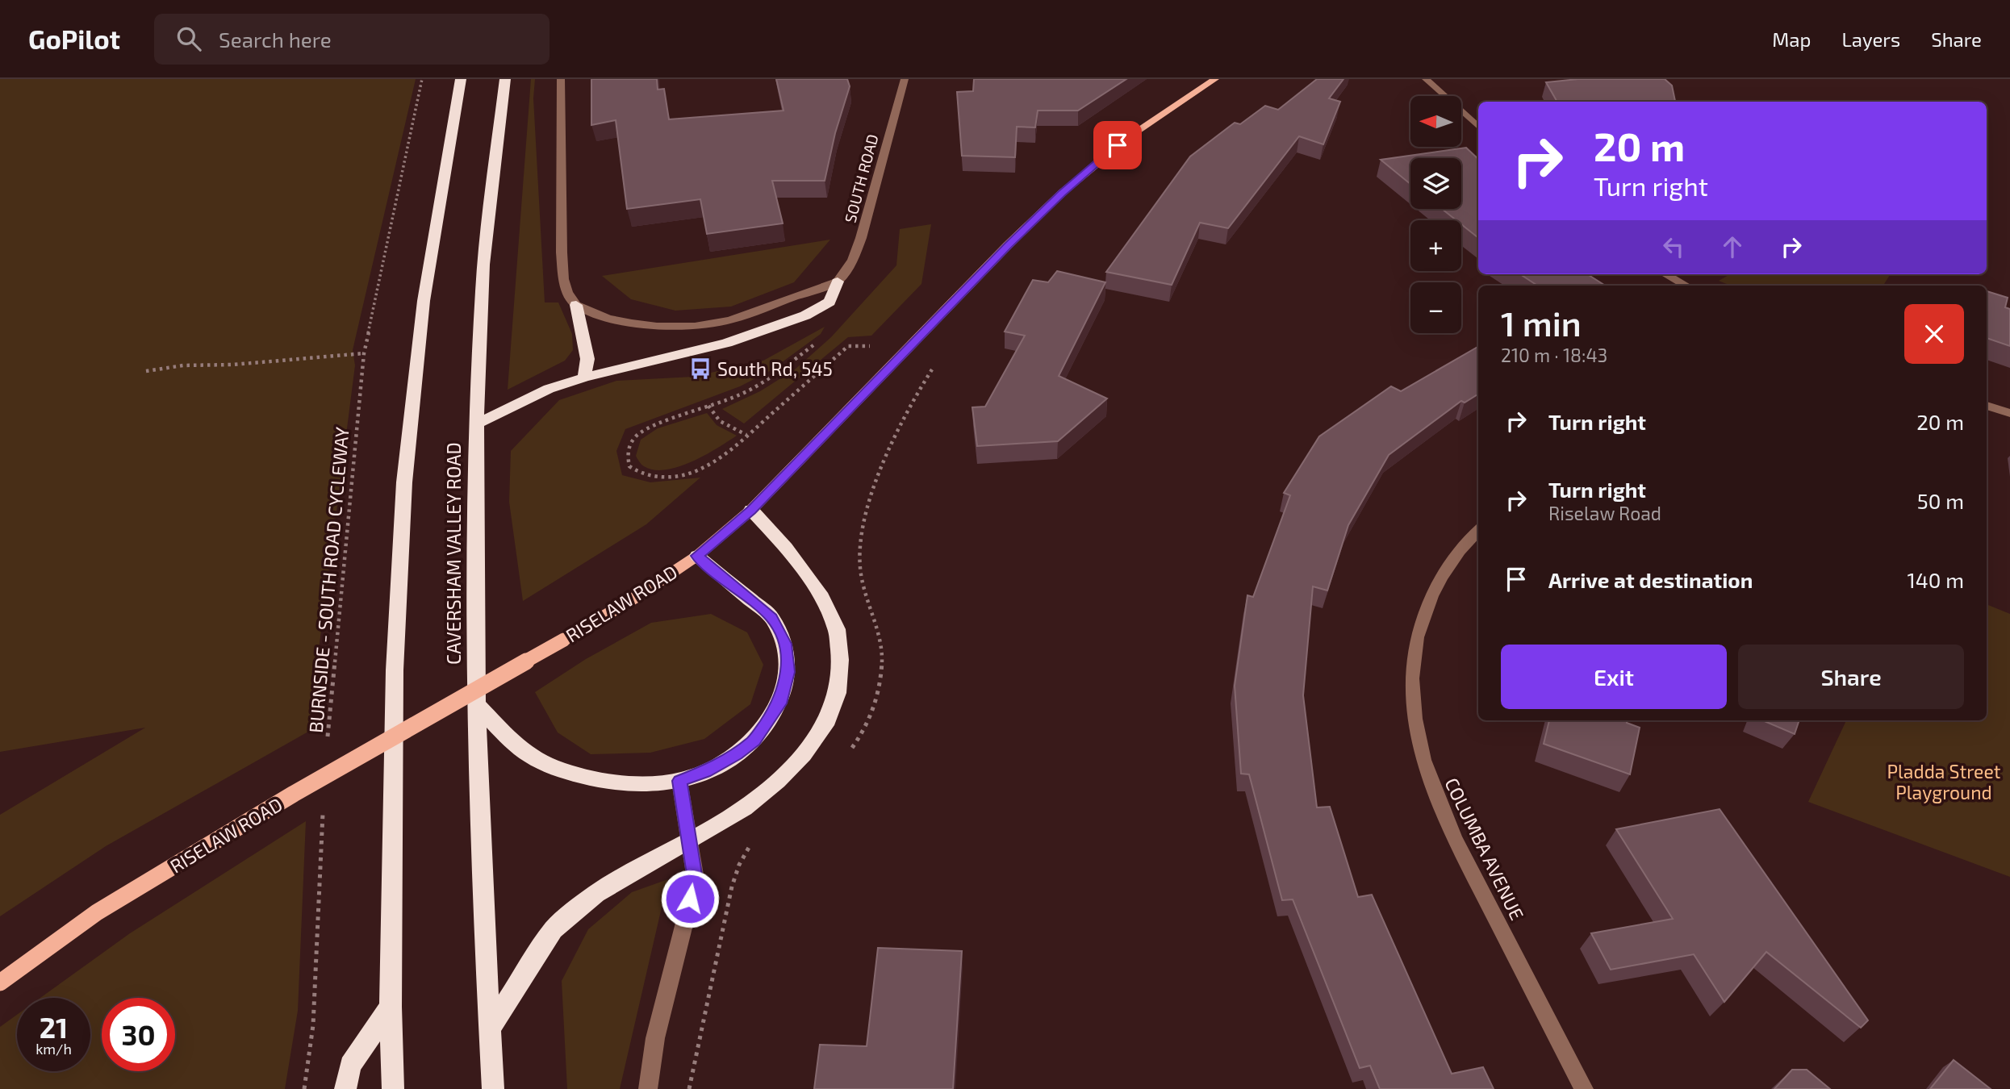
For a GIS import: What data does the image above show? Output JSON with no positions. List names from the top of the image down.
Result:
{
  "streets": {
    "highway": ["CAVERSHAM VALLEY ROAD"],
    "main road": ["RISELAW ROAD"],
    "street": ["SOUTH ROAD", "COLUMBA AVENUE"],
    "path": ["BURNSIDE - SOUTH ROAD CYCLEWAY"]
  },
  "parks": ["Pladda Street Playground"],
  "places": {
    "bus stop": ["South Rd, 545"]
  },
  "north": "left",
  "page": {
    "header": "GoPilot",
    "search": "Search here",
    "nav": ["Map", "Layers", "Share"],
    "map_buttons": ["+", "−"],
    "turn": ["20 m", "Turn right"],
    "heading": ["1 min", "210 m · 18:43"],
    "list": [
      {
        "name": "Turn right",
        "value": "20 m"
      },
      {
        "name": "Turn right",
        "note": "Riselaw Road",
        "value": "50 m"
      },
      {
        "name": "Arrive at destination",
        "value": "140 m"
      }
    ],
    "buttons": ["Exit", "Share"],
    "speed": "21 km/h",
    "limit": "30"
  }
}
